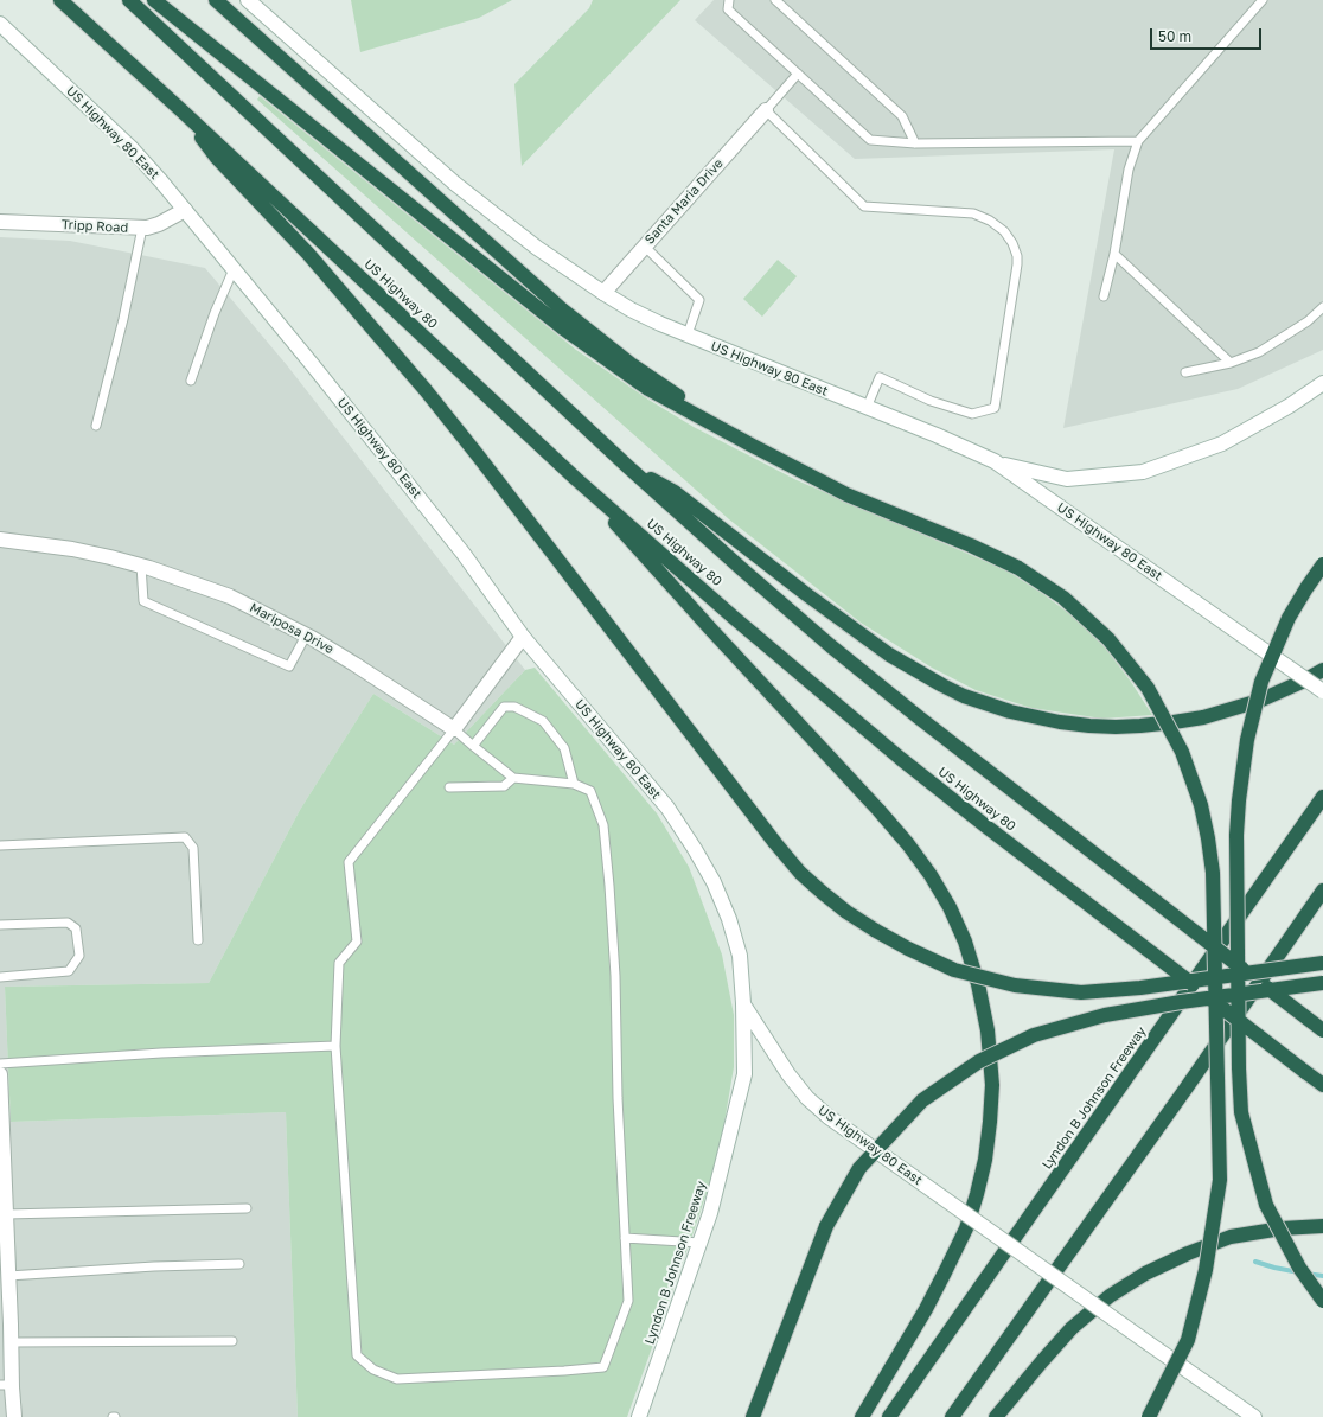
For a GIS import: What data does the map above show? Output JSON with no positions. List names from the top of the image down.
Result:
{
  "streets": {
    "highway": ["US Highway 80", "Lyndon B Johnson Freeway"],
    "main road": [
      "US Highway 80 East",
      "Santa Maria Drive",
      "Tripp Road",
      "Mariposa Drive"
    ]
  },
  "crossings": [
    ["US Highway 80 East", "Santa Maria Drive"],
    ["US Highway 80 East", "Tripp Road"],
    ["US Highway 80 East", "Lyndon B Johnson Freeway"]
  ],
  "scale_bar": "50 m"
}
